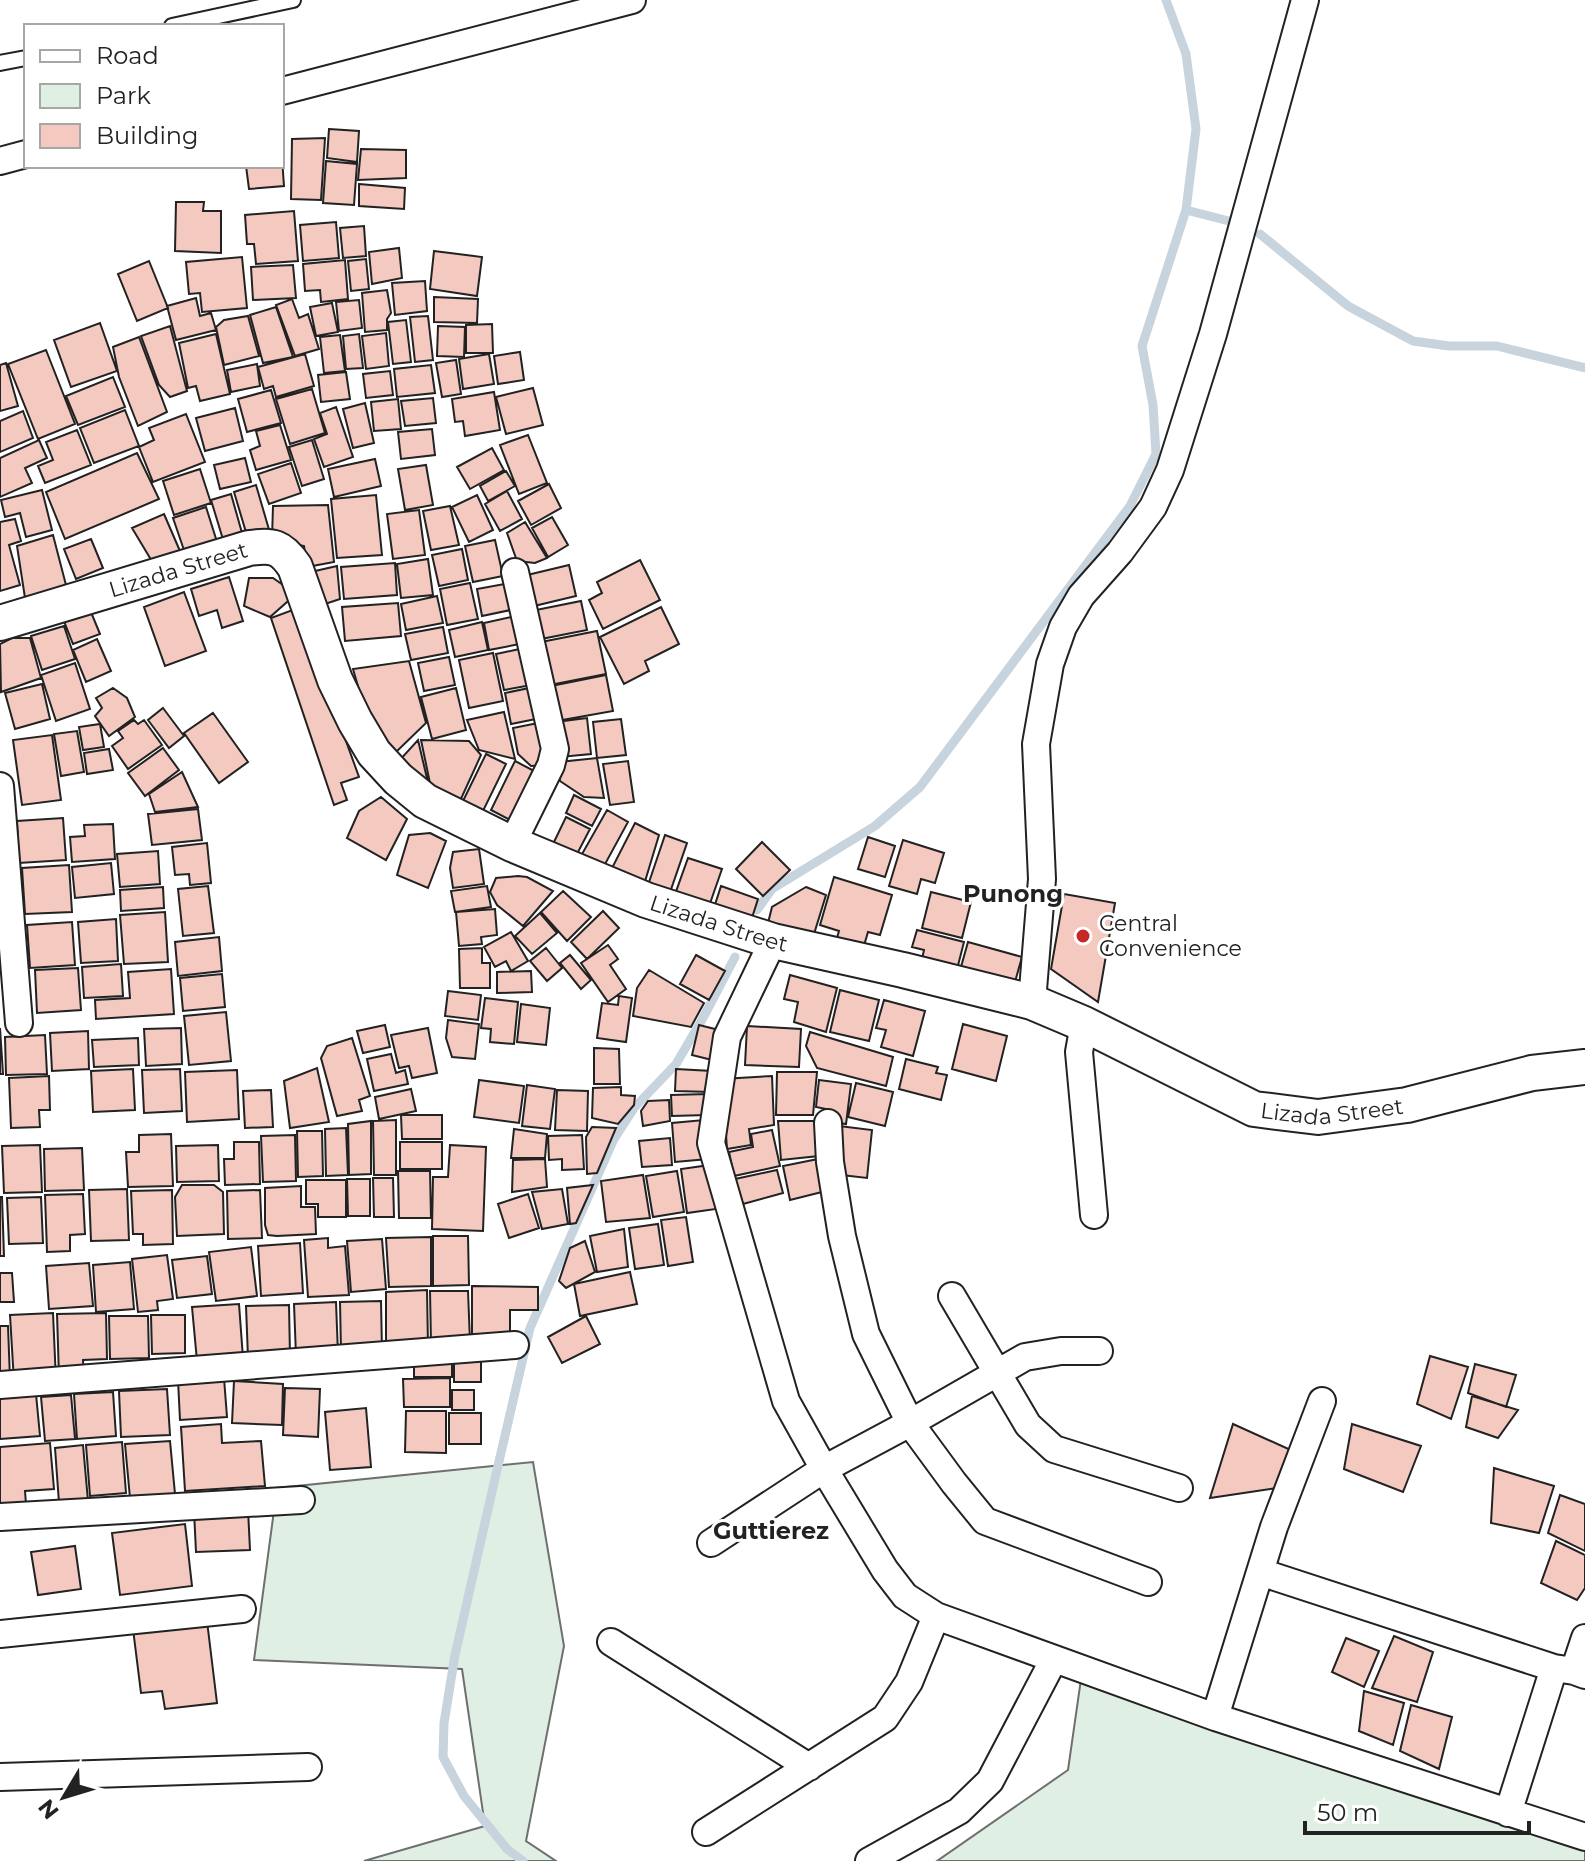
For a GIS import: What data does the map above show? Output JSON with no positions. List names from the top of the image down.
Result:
{
  "streets": {
    "street": ["Lizada Street"]
  },
  "districts": ["Punong", "Guttierez"],
  "places": ["Central Convenience"],
  "legend": ["Road", "Park", "Building"],
  "scale_bar": "50 m",
  "north": "bottom left"
}
